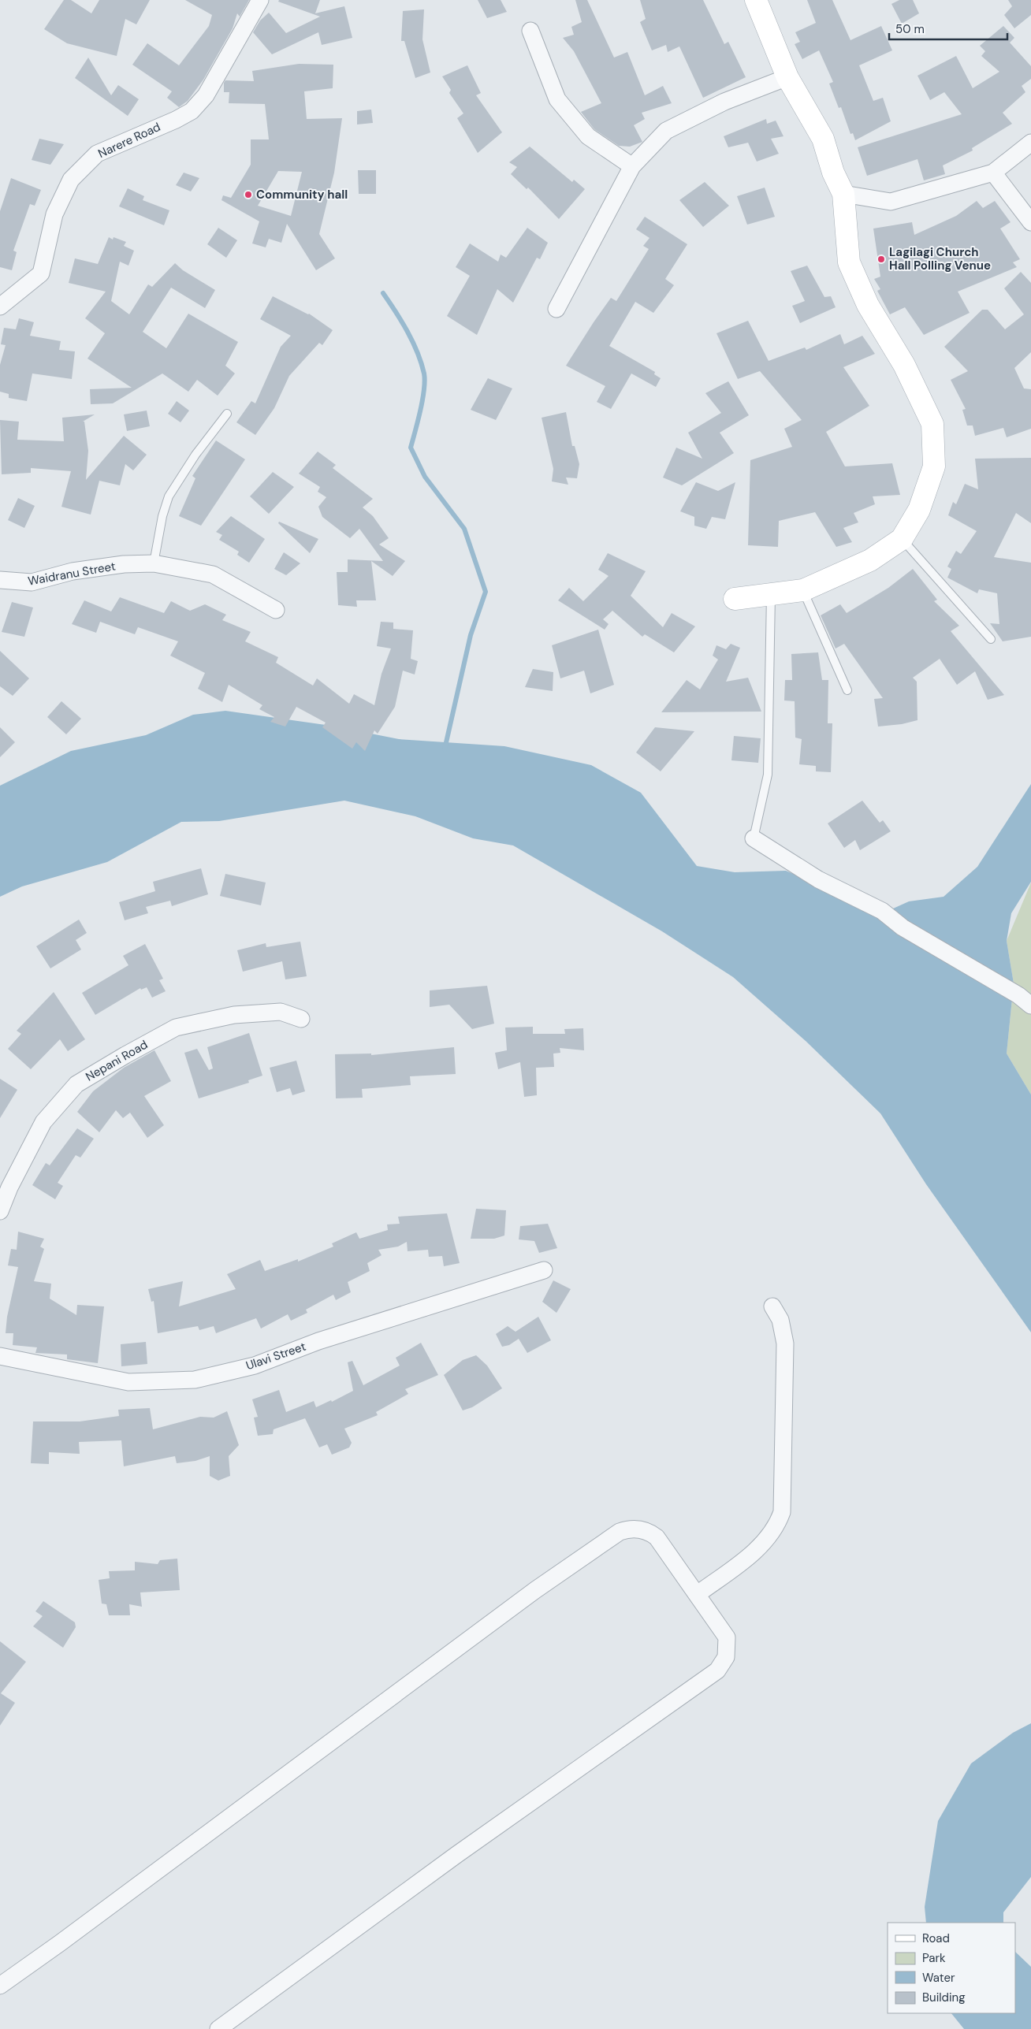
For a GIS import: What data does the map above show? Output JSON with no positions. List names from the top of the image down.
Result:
{
  "streets": {
    "street": [
      "Narere Road",
      "Waidranu Street",
      "Nepani Road",
      "Ulavi Street"
    ]
  },
  "places": ["Community hall", "Lagilagi Church Hall Polling Venue"],
  "legend": [
    "Road",
    "Park",
    "Water",
    "Building"
  ],
  "scale_bar": "50 m"
}
